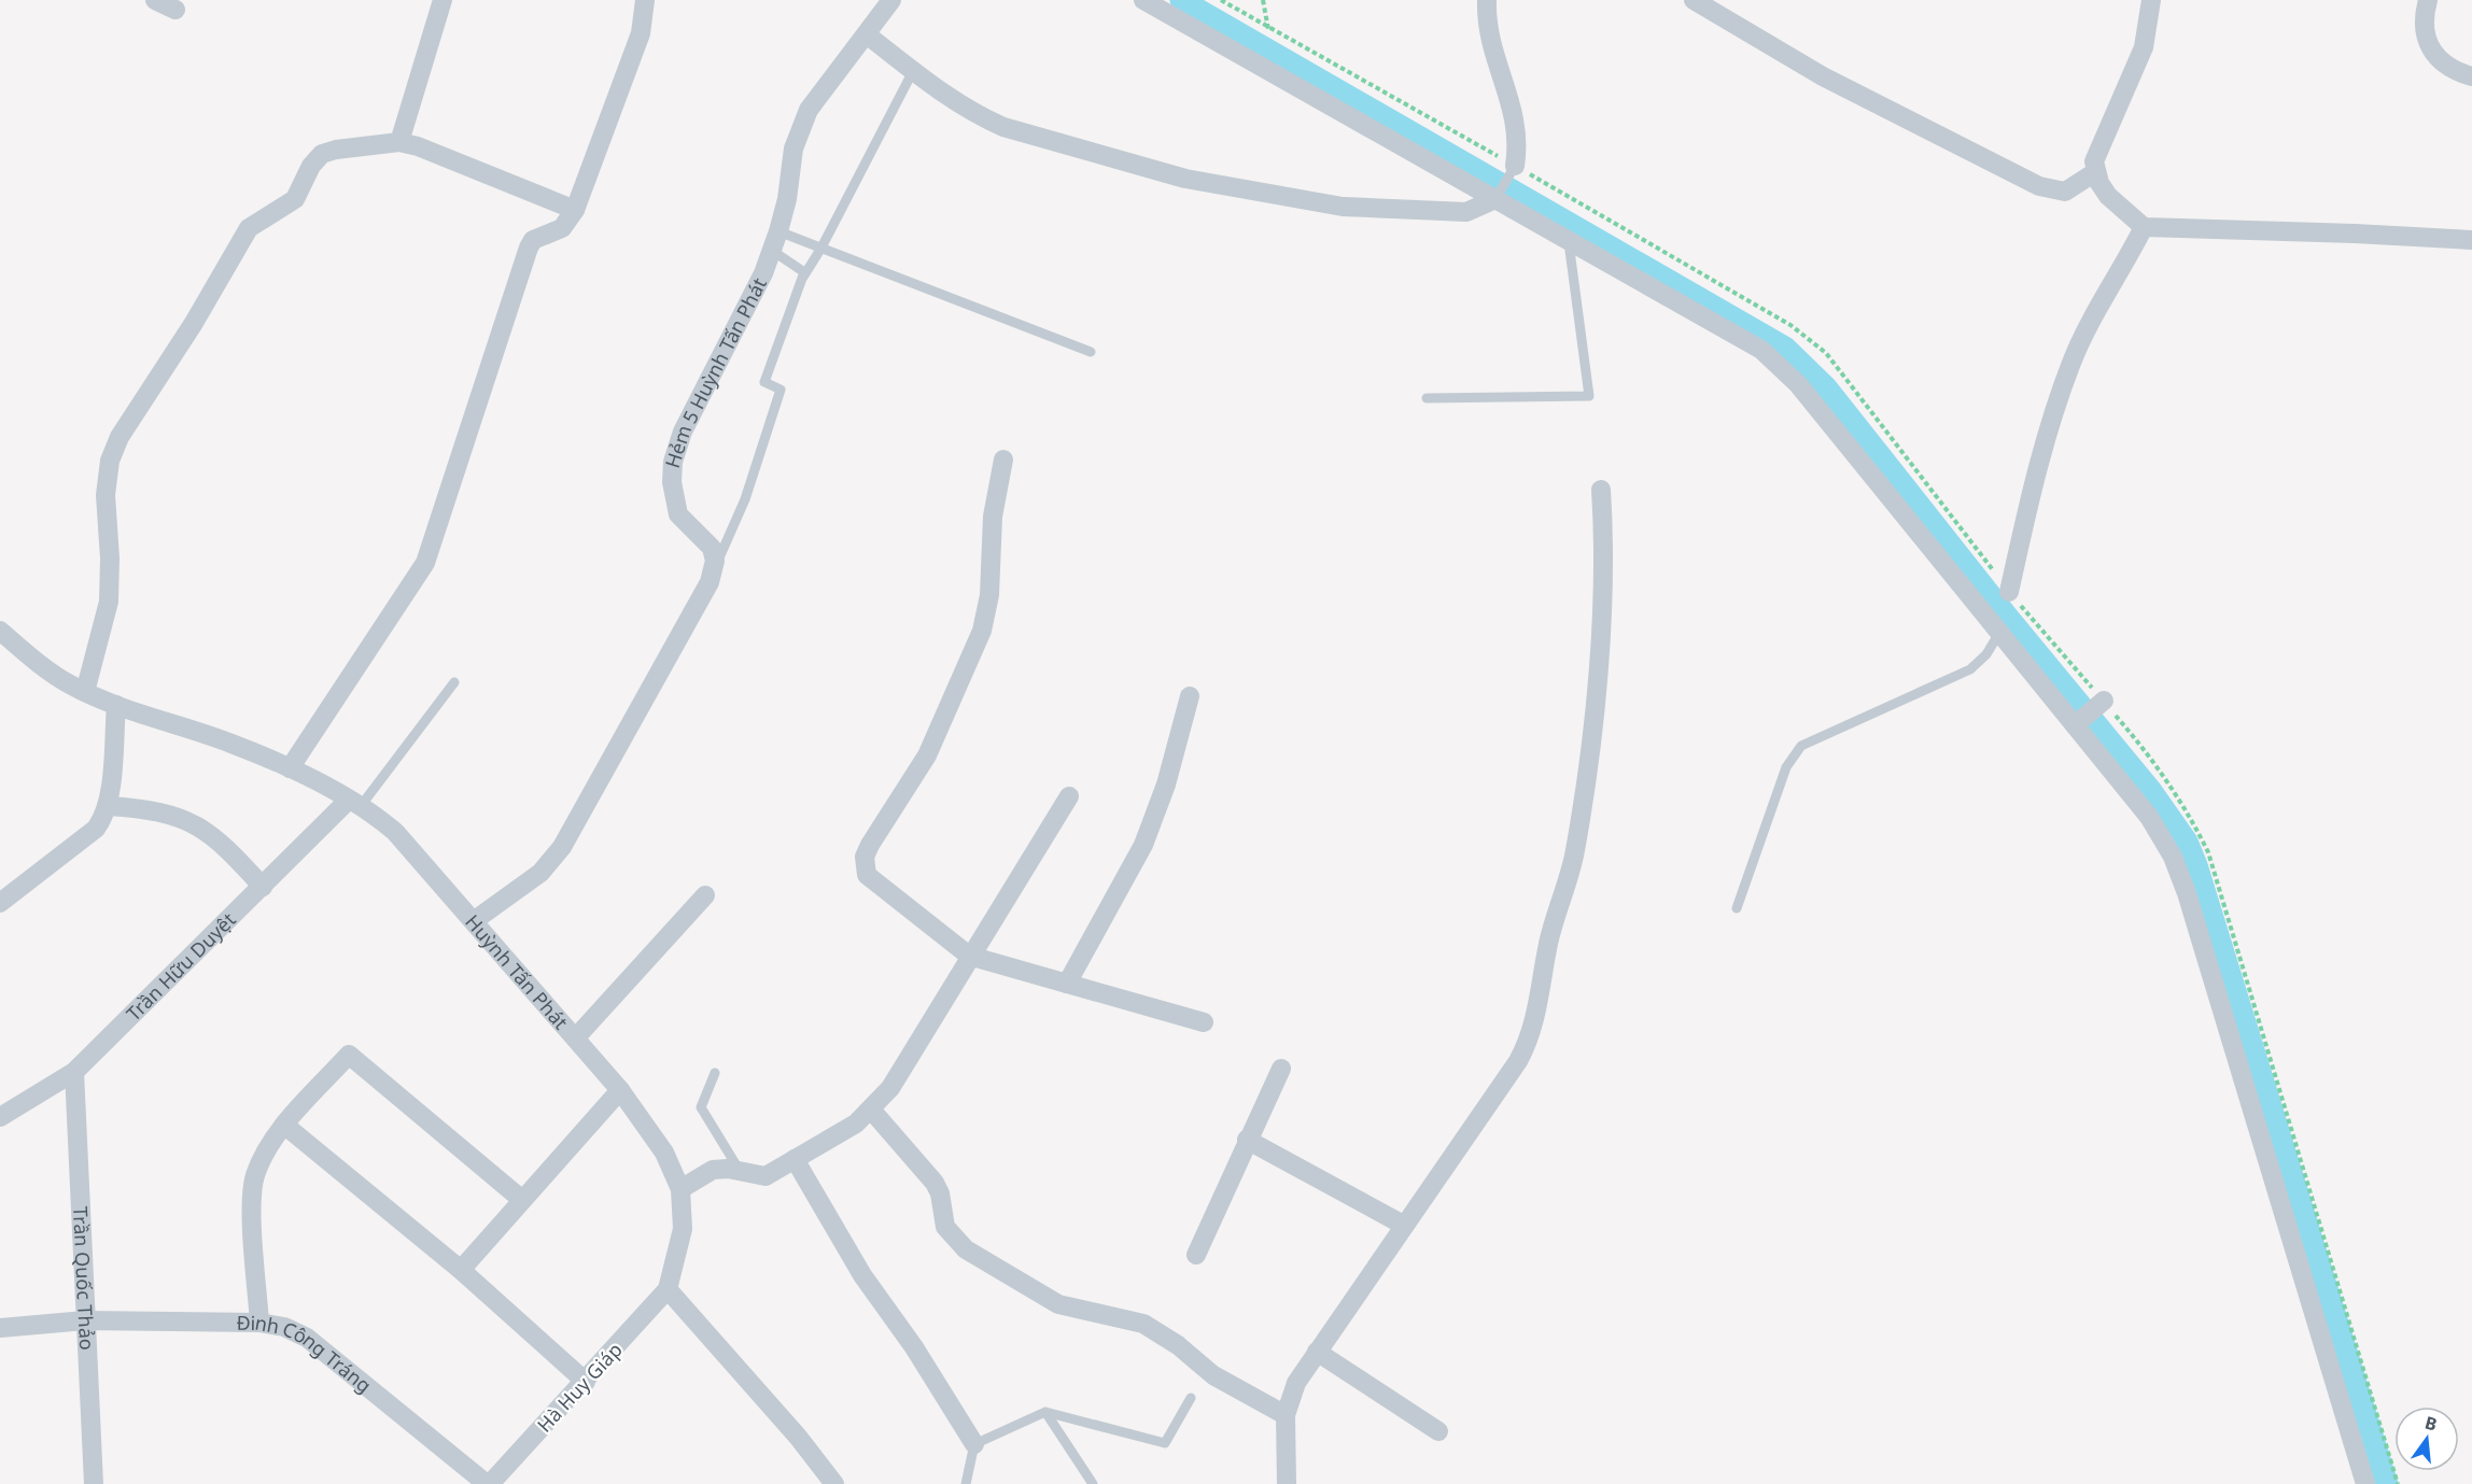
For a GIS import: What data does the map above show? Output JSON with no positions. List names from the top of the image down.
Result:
{
  "streets": {
    "street": [
      "Hẻm 5 Huỳnh Tấn Phát",
      "Trần Hữu Duyệt",
      "Huỳnh Tấn Phát",
      "Trần Quốc Thảo",
      "Đinh Công Tráng",
      "Hà Huy Giáp"
    ]
  },
  "crossings": [
    ["Trần Hữu Duyệt", "Huỳnh Tấn Phát"],
    ["Trần Hữu Duyệt", "Trần Quốc Thảo"],
    ["Huỳnh Tấn Phát", "Hà Huy Giáp"],
    ["Trần Quốc Thảo", "Đinh Công Tráng"],
    ["Đinh Công Tráng", "Hà Huy Giáp"]
  ],
  "north": "top"
}
